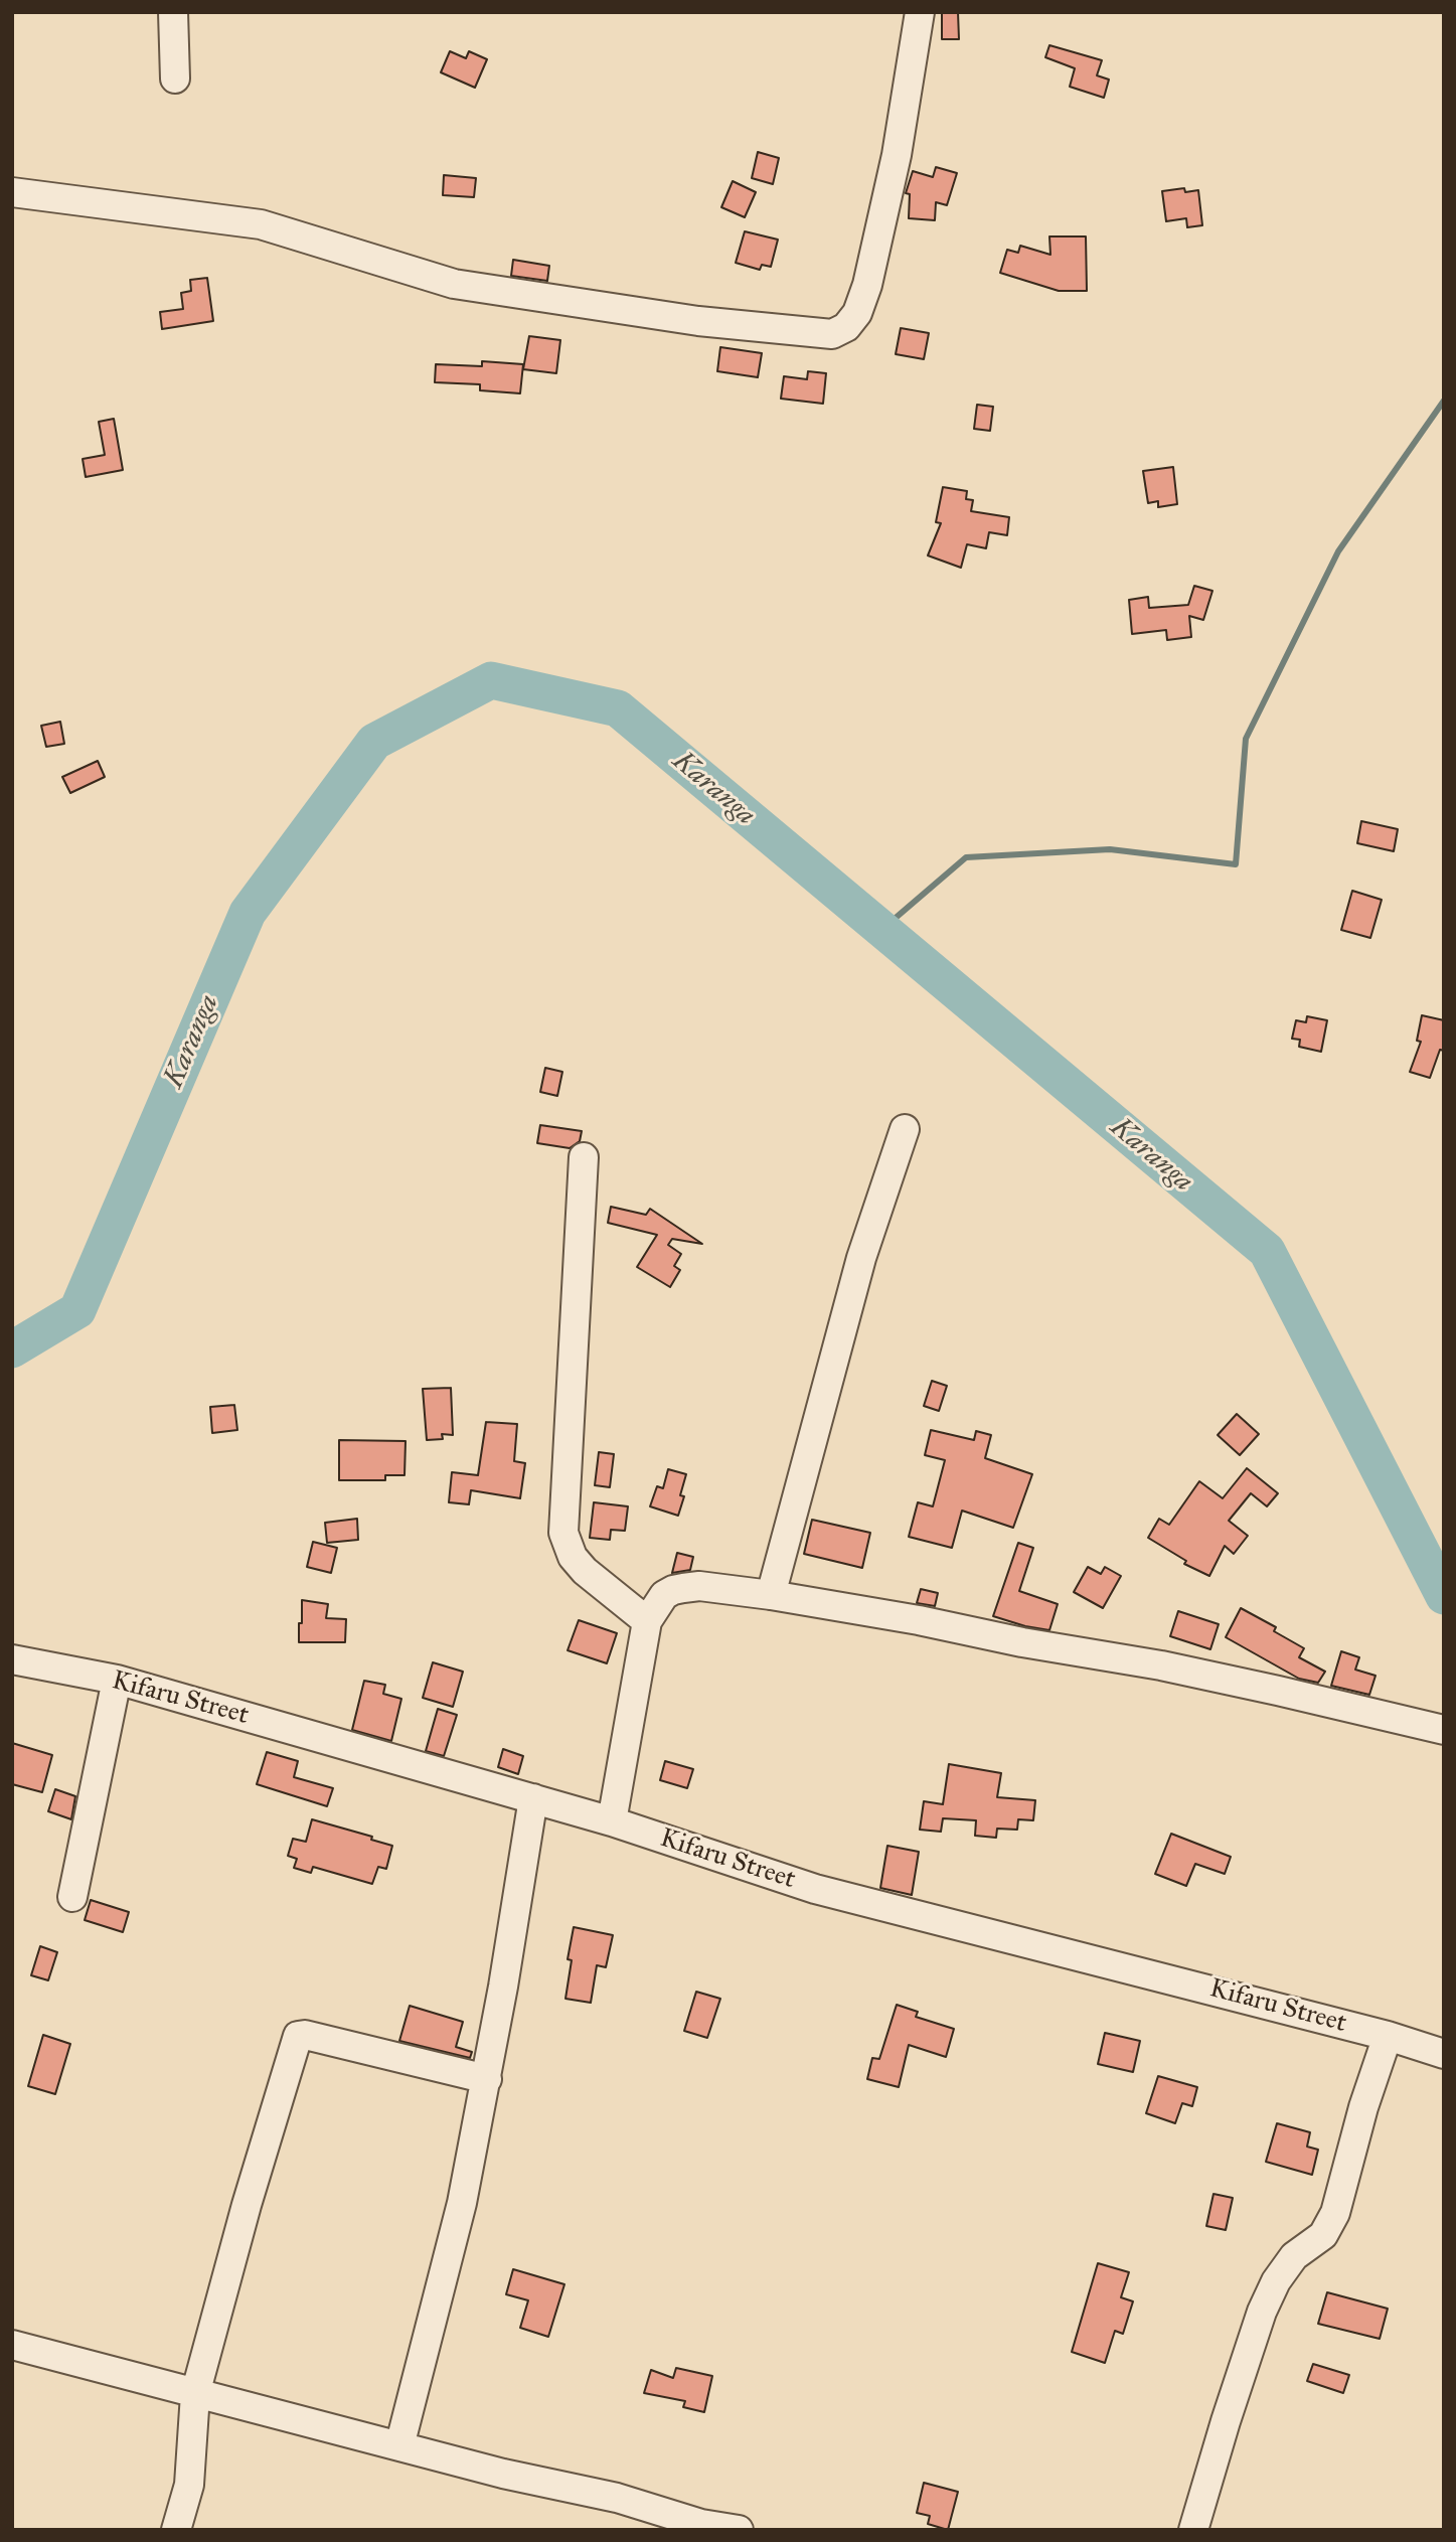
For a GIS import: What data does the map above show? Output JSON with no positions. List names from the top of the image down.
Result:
{
  "streets": {
    "street": ["Kifaru Street"]
  },
  "water": ["Karanga"]
}
